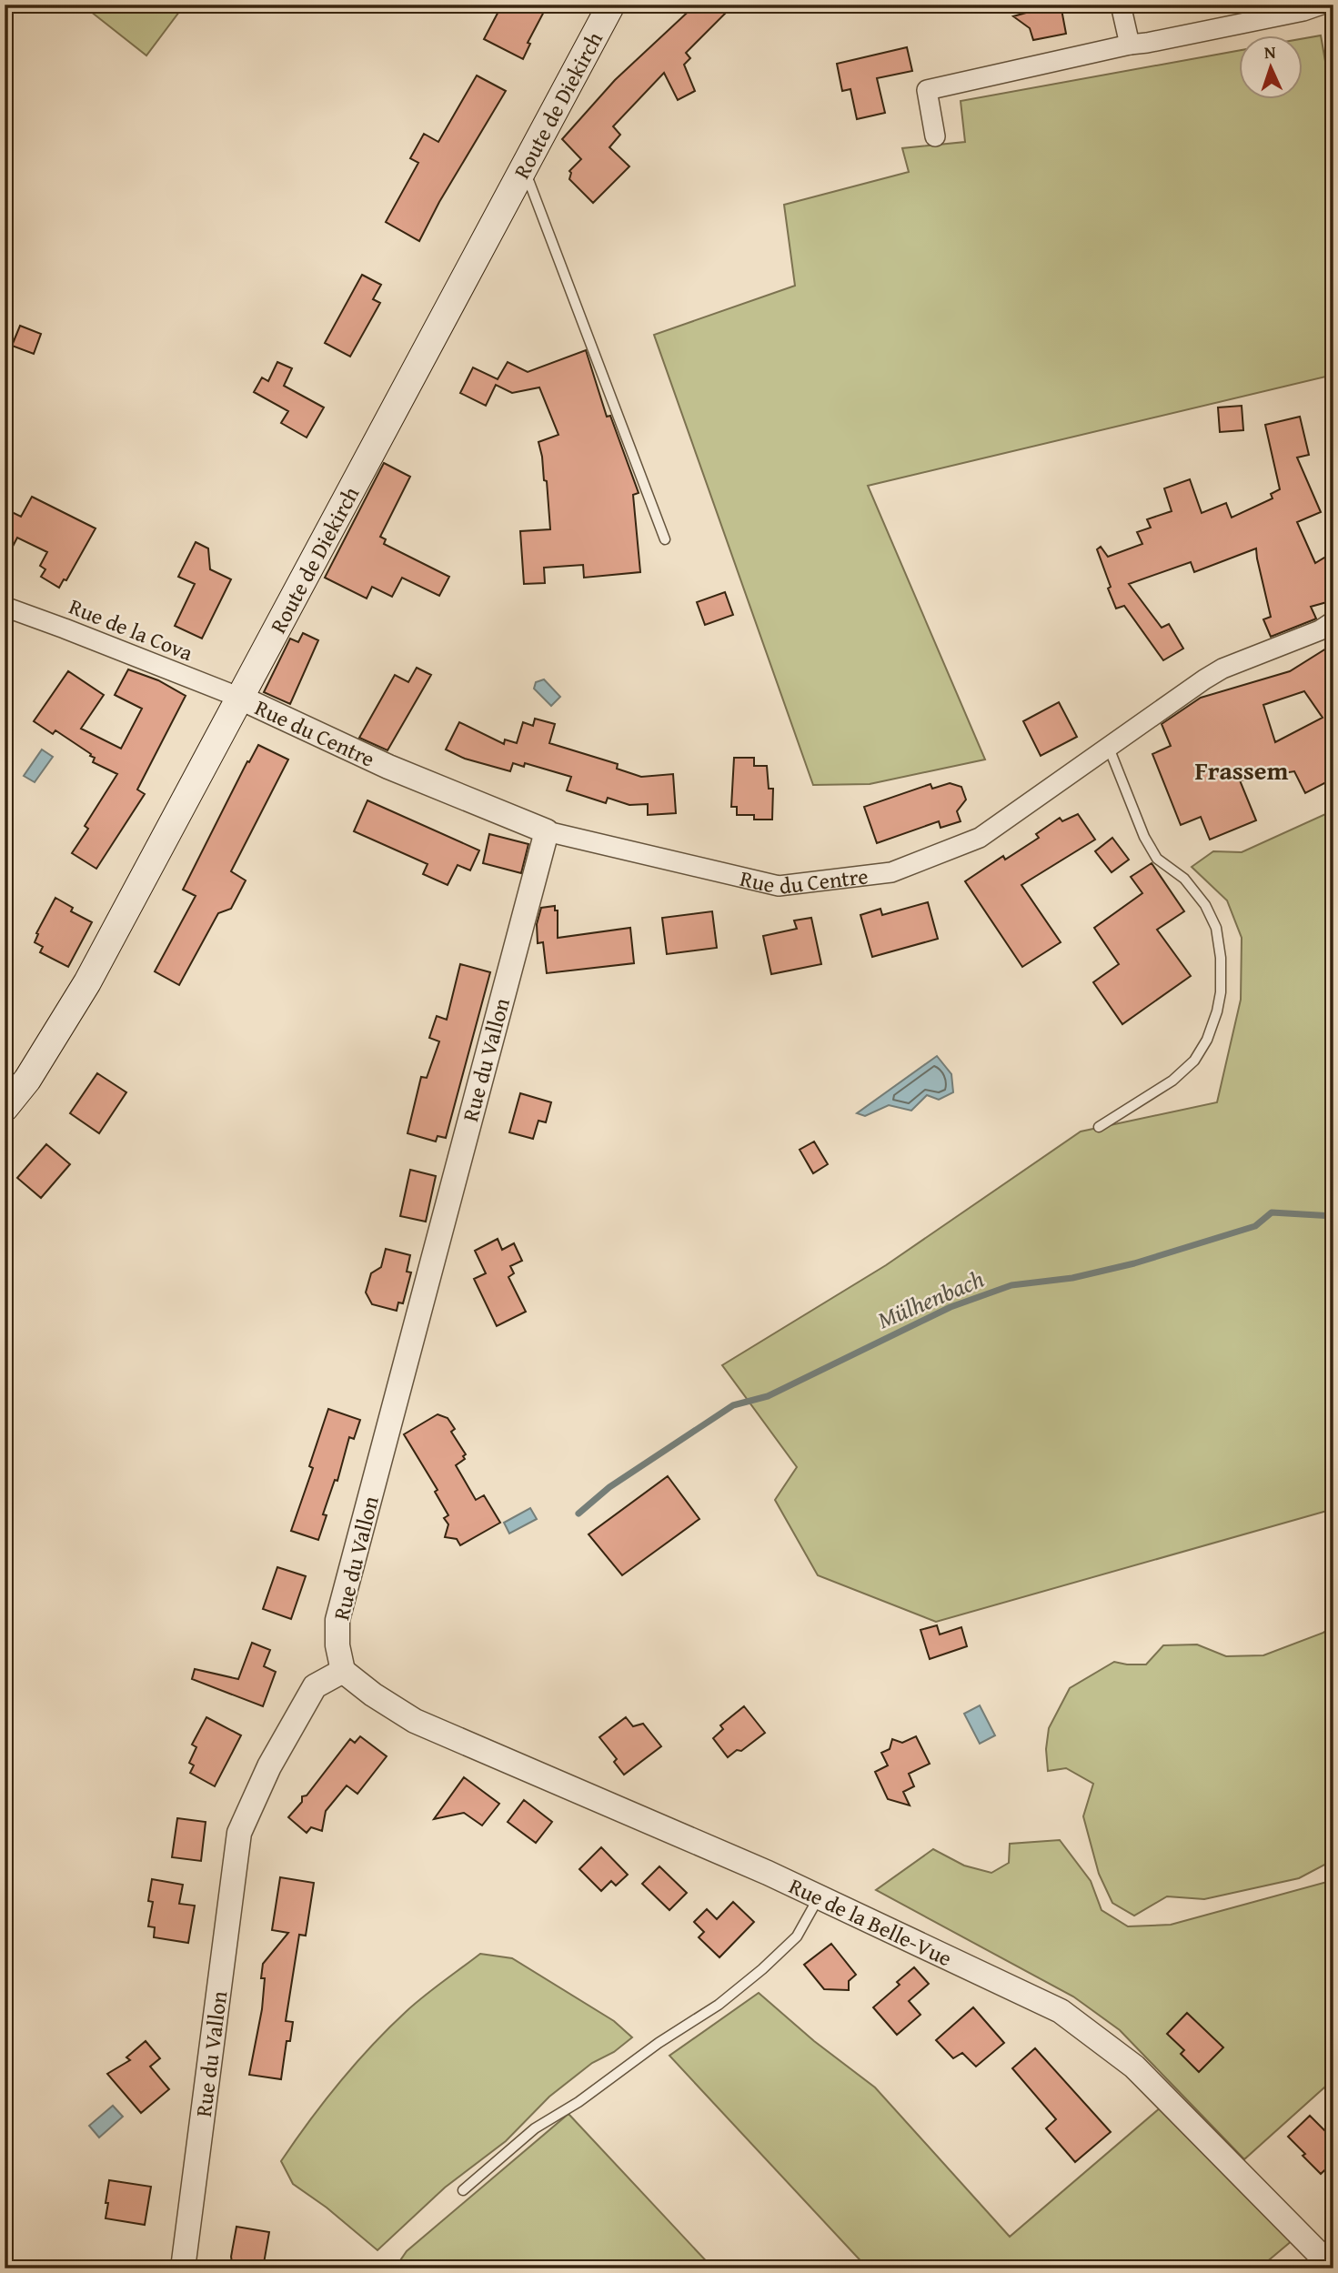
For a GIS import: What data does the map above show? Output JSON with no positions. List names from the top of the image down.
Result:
{
  "streets": {
    "main road": ["Route de Diekirch"],
    "street": [
      "Rue de la Cova",
      "Rue du Centre",
      "Rue du Vallon",
      "Rue de la Belle-Vue"
    ]
  },
  "crossings": [
    ["Route de Diekirch", "Rue de la Cova"],
    ["Route de Diekirch", "Rue du Centre"],
    ["Rue de la Cova", "Rue du Centre"],
    ["Rue du Centre", "Rue du Vallon"],
    ["Rue du Vallon", "Rue de la Belle-Vue"]
  ],
  "districts": ["Frassem"],
  "water": ["Mülhenbach"],
  "north": "top"
}
